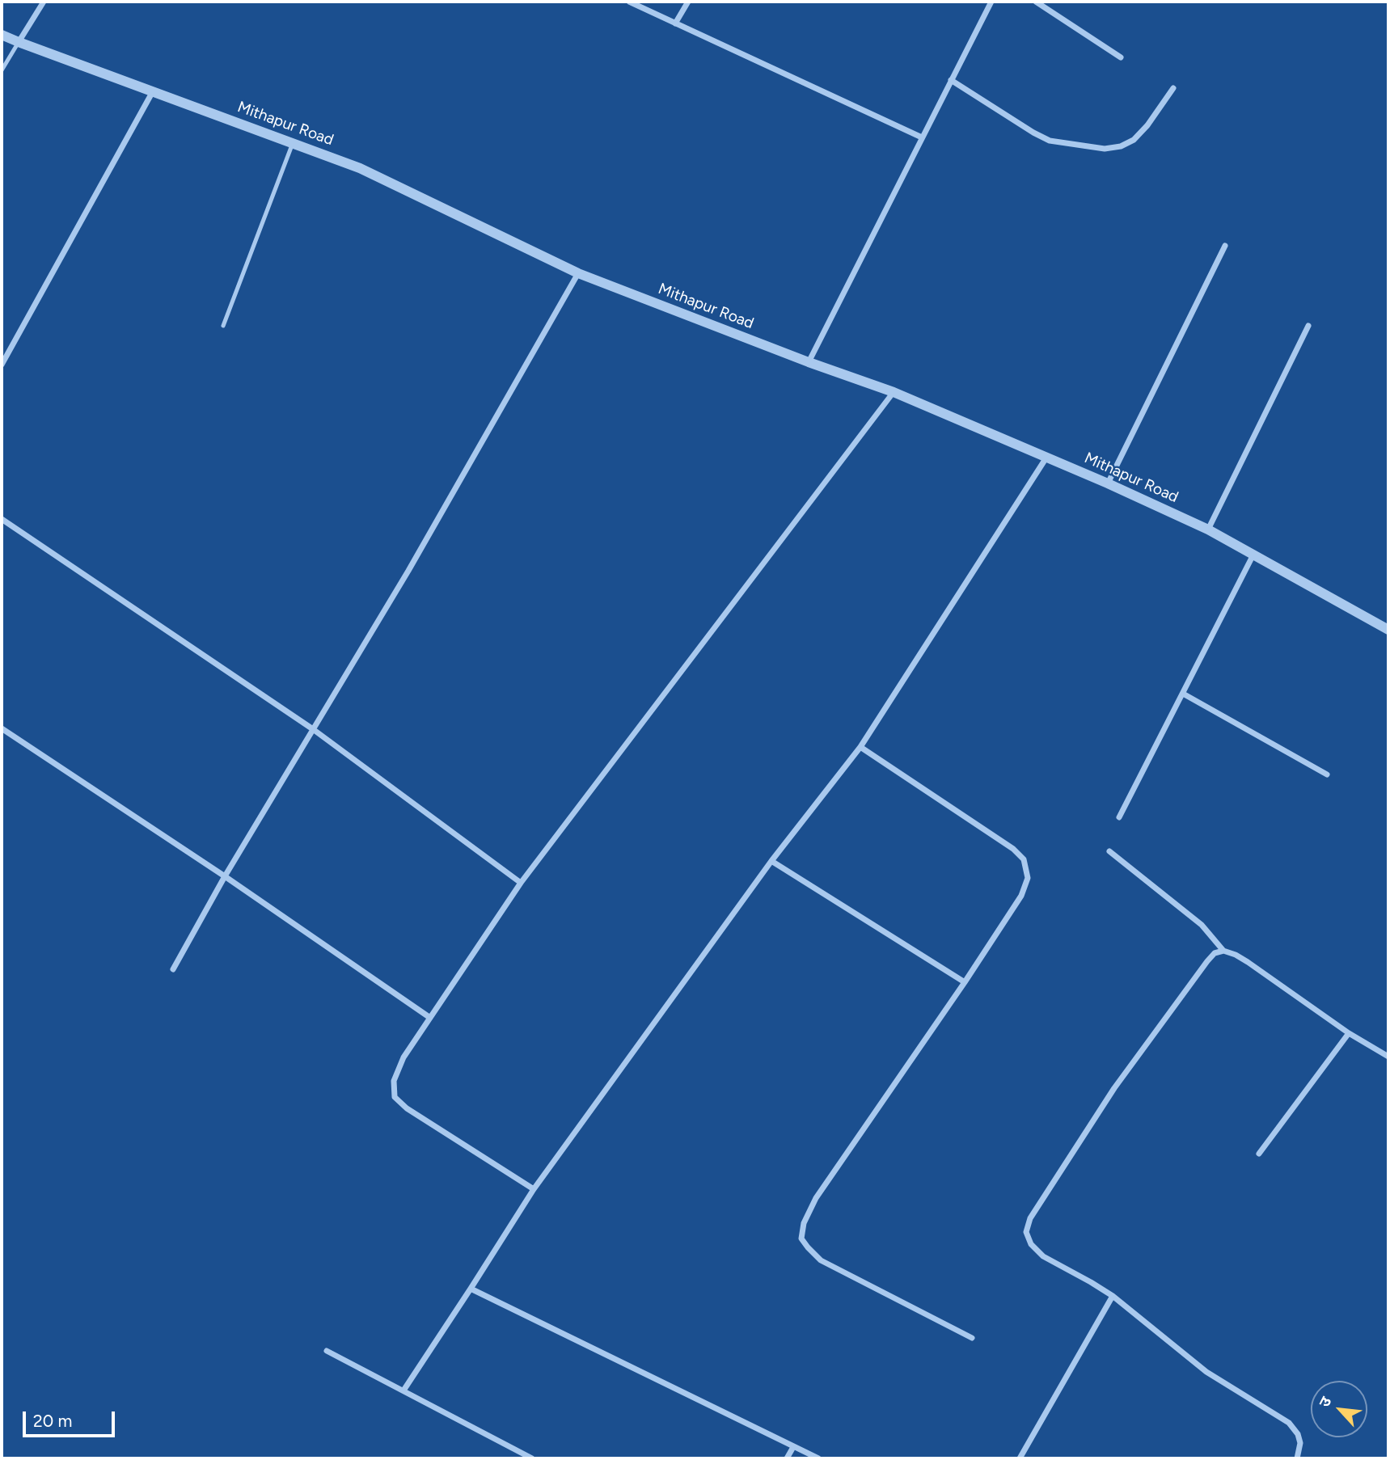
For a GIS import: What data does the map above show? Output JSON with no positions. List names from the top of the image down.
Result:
{
  "streets": {
    "street": ["Mithapur Road"]
  },
  "scale_bar": "20 m",
  "north": "top left"
}
